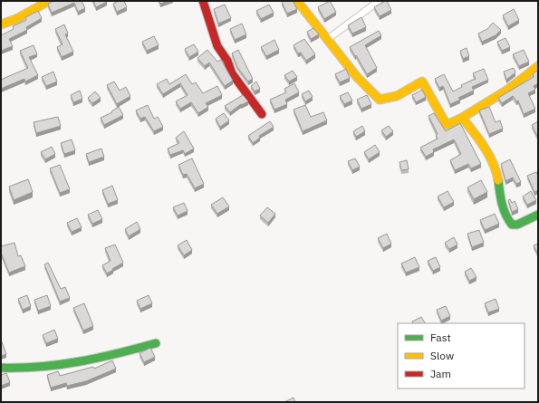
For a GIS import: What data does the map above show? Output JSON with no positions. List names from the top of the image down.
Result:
{
  "legend": ["Fast", "Slow", "Jam"]
}
